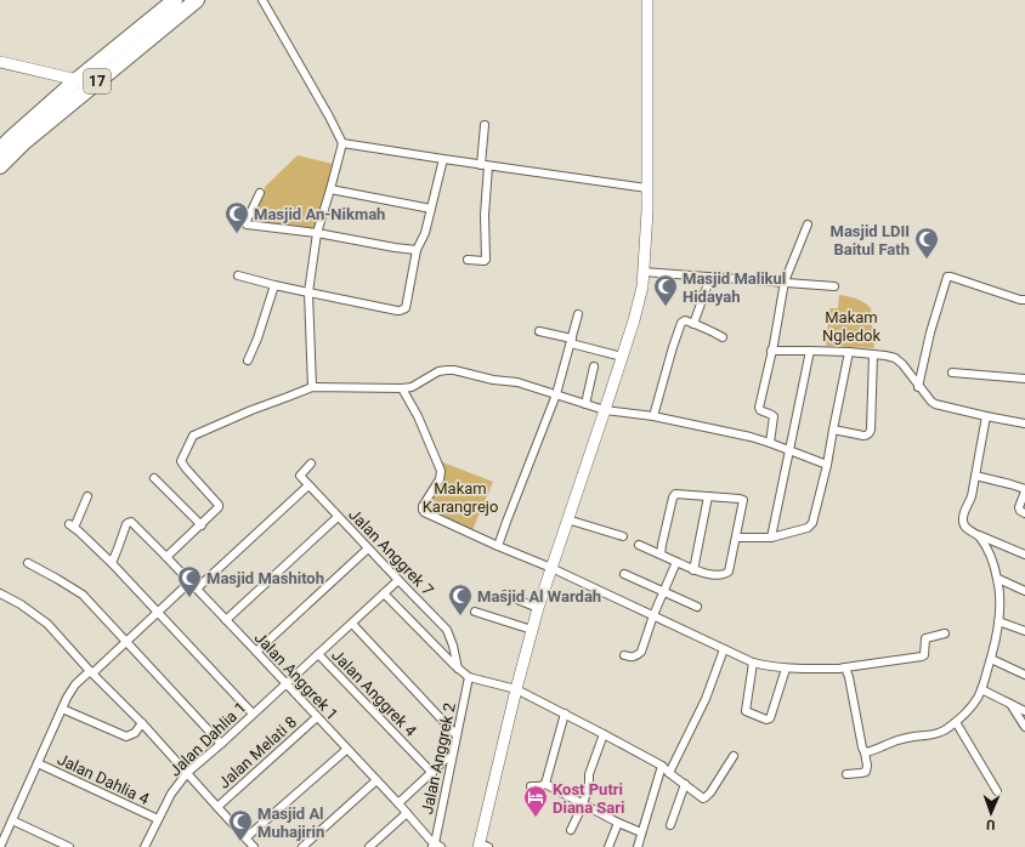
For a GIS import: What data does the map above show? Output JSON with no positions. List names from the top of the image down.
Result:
{
  "streets": {
    "highway": ["17"],
    "street": [
      "Jalan Anggrek 7",
      "Jalan Anggrek 1",
      "Jalan Anggrek 4",
      "Jalan Dahlia 1",
      "Jalan Melati 8",
      "Jalan Anggrek 2",
      "Jalan Dahlia 4"
    ]
  },
  "crossings": [
    ["Jalan Anggrek 7", "Jalan Dahlia 1"],
    ["Jalan Anggrek 1", "Jalan Dahlia 1"],
    ["Jalan Anggrek 1", "Jalan Melati 8"],
    ["Jalan Anggrek 1", "Jalan Anggrek 2"],
    ["Jalan Anggrek 4", "Jalan Dahlia 1"],
    ["Jalan Dahlia 1", "Jalan Dahlia 4"]
  ],
  "parks": ["Makam Ngledok", "Makam Karangrejo"],
  "places": {
    "mosque": [
      "Masjid An-Nikmah",
      "Masjid LDII Baitul Fath",
      "Masjid Malikul Hidayah",
      "Masjid Mashitoh",
      "Masjid Al Wardah",
      "Masjid Al Muhajirin"
    ],
    "hotel": ["Kost Putri Diana Sari"]
  },
  "north": "bottom"
}
